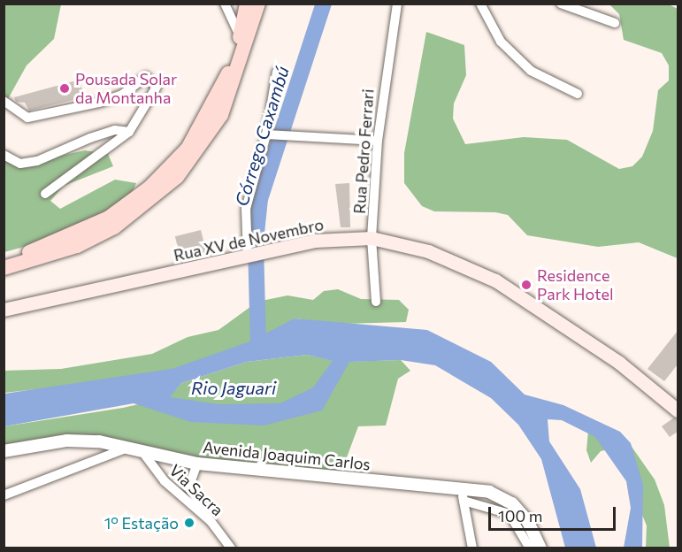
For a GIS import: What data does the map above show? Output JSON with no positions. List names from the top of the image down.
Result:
{
  "streets": {
    "main road": ["Rua XV de Novembro"],
    "street": ["Rua Pedro Ferrari", "Avenida Joaquim Carlos", "Via Sacra"]
  },
  "crossings": [
    ["Rua Pedro Ferrari", "Rua XV de Novembro"],
    ["Avenida Joaquim Carlos", "Via Sacra"]
  ],
  "water": ["Córrego Caxambú", "Rio Jaguari"],
  "places": ["Pousada Solar da Montanha", "Residence Park Hotel", "1° Estação"],
  "scale_bar": "100 m"
}
